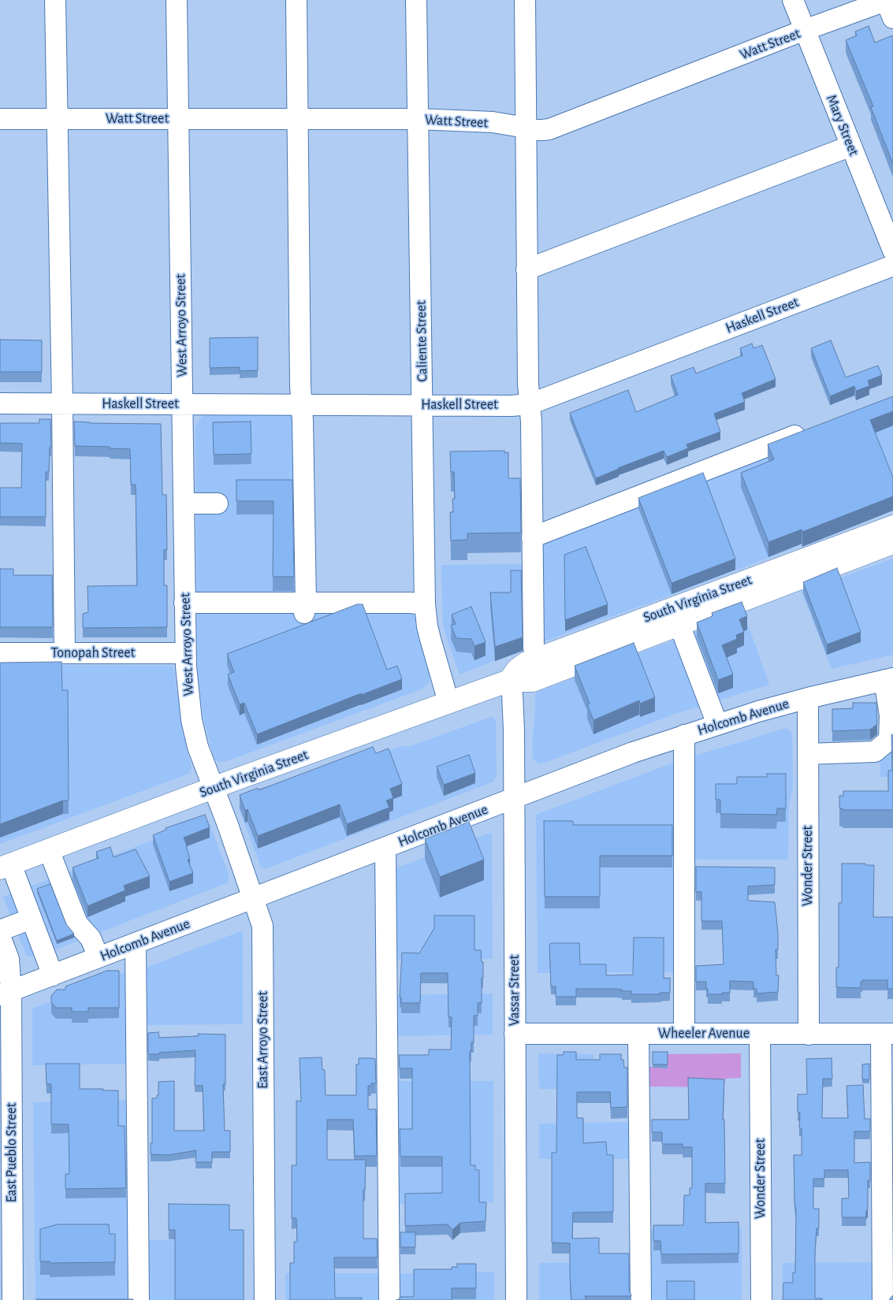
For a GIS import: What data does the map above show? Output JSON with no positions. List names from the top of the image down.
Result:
{
  "streets": {
    "main road": ["South Virginia Street"],
    "street": [
      "Watt Street",
      "Mary Street",
      "Haskell Street",
      "West Arroyo Street",
      "Caliente Street",
      "Tonopah Street",
      "Holcomb Avenue",
      "Wonder Street",
      "Vassar Street",
      "Wheeler Avenue",
      "East Arroyo Street",
      "East Pueblo Street"
    ]
  },
  "crossings": [
    ["Watt Street", "Mary Street"],
    ["Watt Street", "West Arroyo Street"],
    ["Watt Street", "Caliente Street"],
    ["Haskell Street", "West Arroyo Street"],
    ["Haskell Street", "Caliente Street"],
    ["West Arroyo Street", "South Virginia Street"],
    ["West Arroyo Street", "Tonopah Street"],
    ["West Arroyo Street", "East Arroyo Street"],
    ["Caliente Street", "South Virginia Street"],
    ["South Virginia Street", "Vassar Street"],
    ["South Virginia Street", "East Arroyo Street"],
    ["Holcomb Avenue", "Wonder Street"],
    ["Holcomb Avenue", "Vassar Street"],
    ["Holcomb Avenue", "East Arroyo Street"],
    ["Holcomb Avenue", "East Pueblo Street"],
    ["Wonder Street", "Wheeler Avenue"],
    ["Vassar Street", "Wheeler Avenue"]
  ]
}
